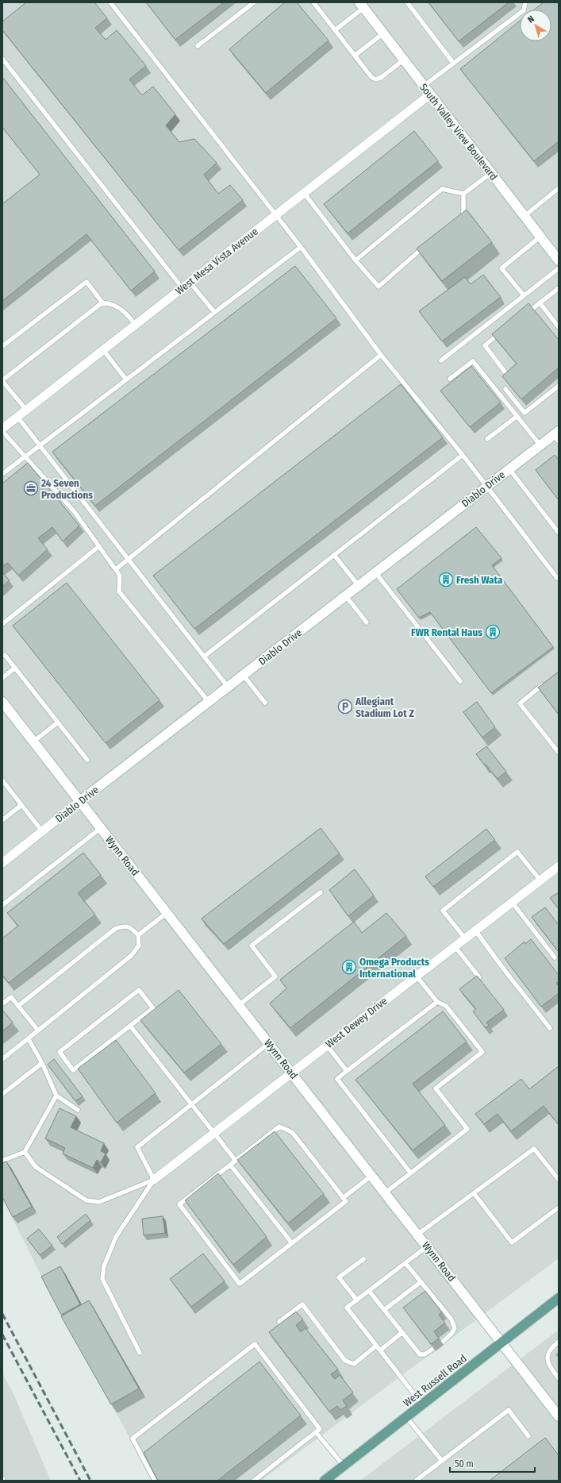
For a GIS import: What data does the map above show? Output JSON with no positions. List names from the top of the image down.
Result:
{
  "streets": {
    "main road": ["West Russell Road"],
    "street": [
      "South Valley View Boulevard",
      "West Mesa Vista Avenue",
      "Diablo Drive",
      "Wynn Road",
      "West Dewey Drive"
    ]
  },
  "crossings": [
    ["South Valley View Boulevard", "West Mesa Vista Avenue"],
    ["Diablo Drive", "Wynn Road"],
    ["Wynn Road", "West Dewey Drive"],
    ["Wynn Road", "West Russell Road"]
  ],
  "places": {
    "office": ["24 Seven Productions"],
    "building": ["Fresh Wata", "FWR Rental Haus", "Omega Products International"],
    "parking": ["Allegiant Stadium Lot Z"]
  },
  "scale_bar": "50 m",
  "north": "top left"
}
